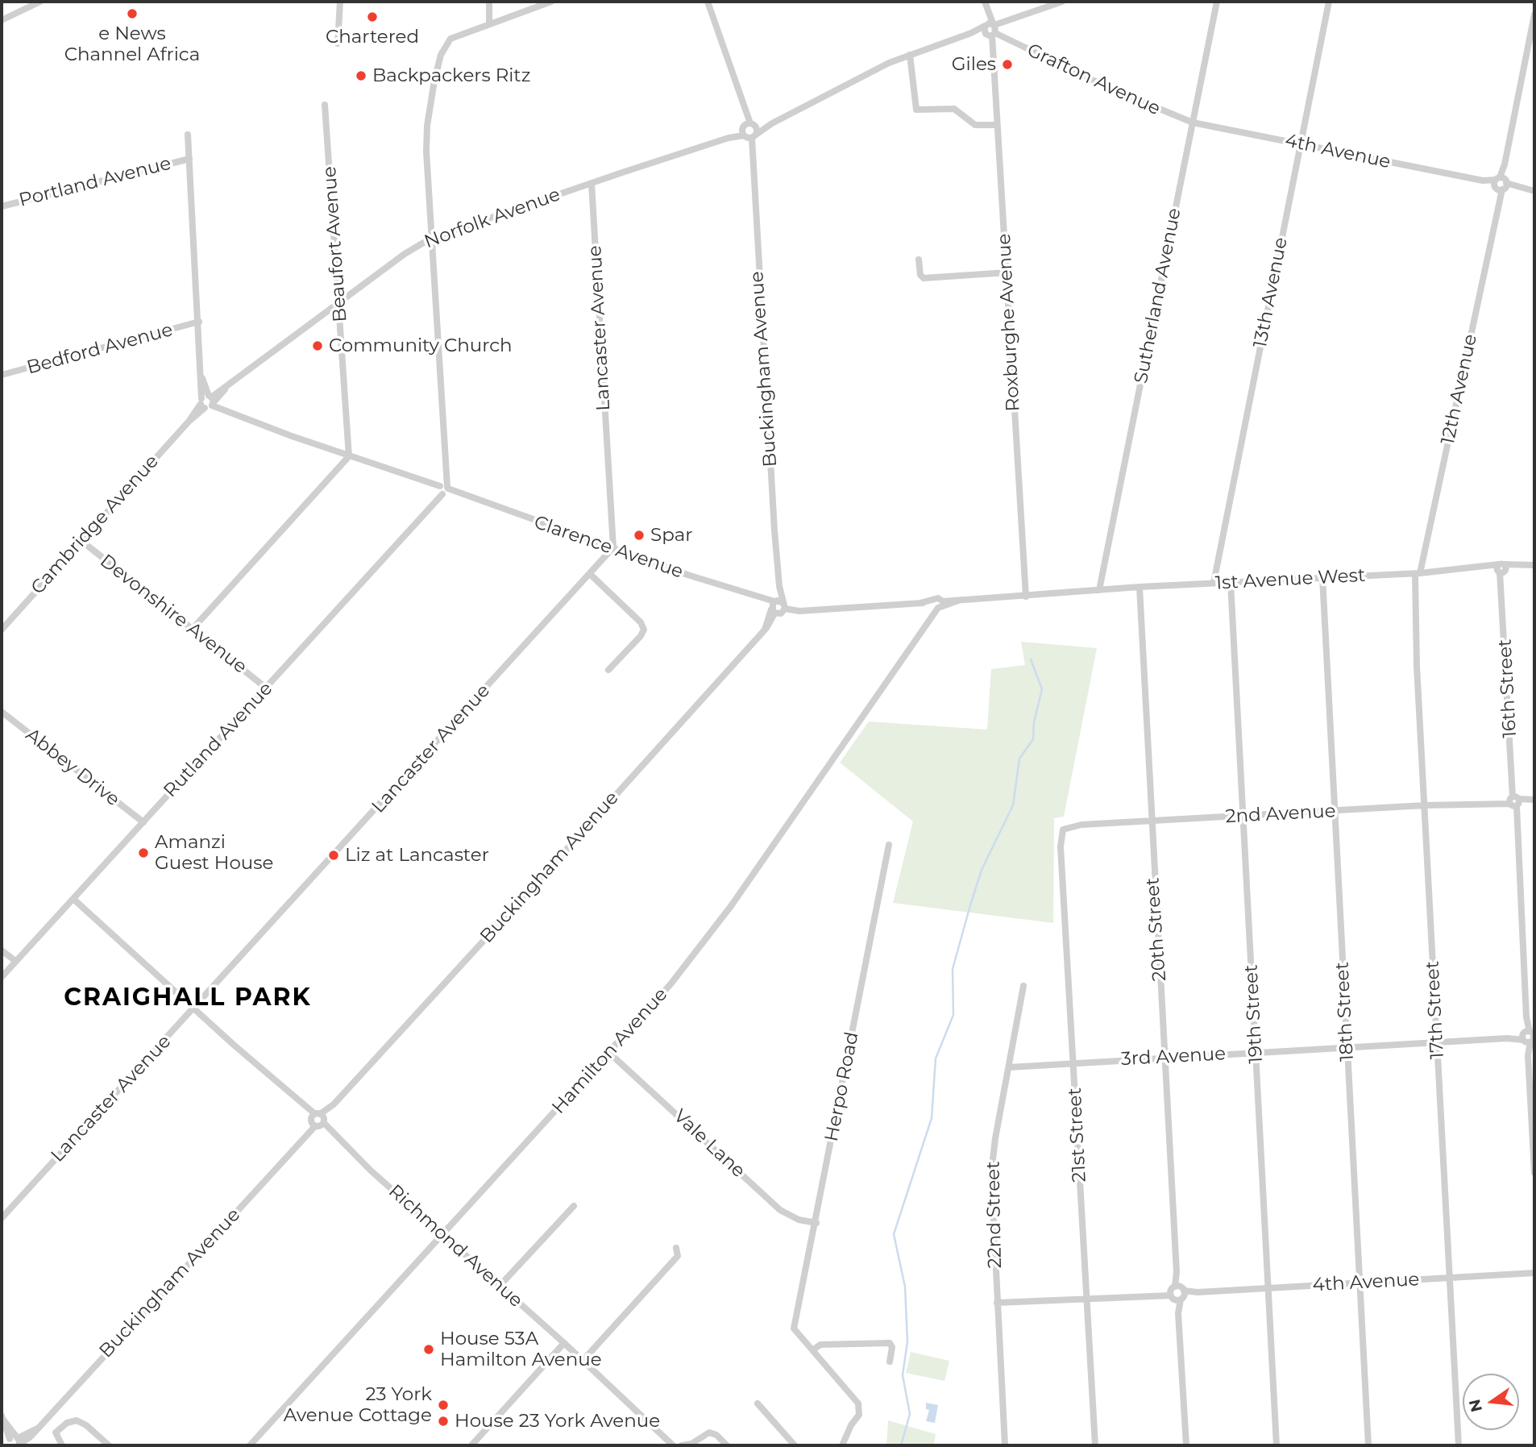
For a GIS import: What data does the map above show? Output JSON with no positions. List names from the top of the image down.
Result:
{
  "streets": {
    "street": [
      "Grafton Avenue",
      "4th Avenue",
      "Portland Avenue",
      "Norfolk Avenue",
      "Beaufort Avenue",
      "13th Avenue",
      "Sutherland Avenue",
      "Roxburghe Avenue",
      "Lancaster Avenue",
      "Bedford Avenue",
      "Buckingham Avenue",
      "12th Avenue",
      "Cambridge Avenue",
      "Clarence Avenue",
      "1st Avenue West",
      "Devonshire Avenue",
      "16th Street",
      "Rutland Avenue",
      "Abbey Drive",
      "2nd Avenue",
      "20th Street",
      "17th Street",
      "18th Street",
      "19th Street",
      "Hamilton Avenue",
      "3rd Avenue",
      "Herpo Road",
      "21st Street",
      "Vale Lane",
      "22nd Street",
      "Richmond Avenue"
    ]
  },
  "crossings": [
    ["Grafton Avenue", "4th Avenue"],
    ["Grafton Avenue", "Sutherland Avenue"],
    ["Grafton Avenue", "Roxburghe Avenue"],
    ["4th Avenue", "13th Avenue"],
    ["4th Avenue", "Sutherland Avenue"],
    ["4th Avenue", "12th Avenue"],
    ["4th Avenue", "20th Street"],
    ["4th Avenue", "17th Street"],
    ["4th Avenue", "18th Street"],
    ["4th Avenue", "19th Street"],
    ["4th Avenue", "21st Street"],
    ["4th Avenue", "22nd Street"],
    ["Norfolk Avenue", "Beaufort Avenue"],
    ["Norfolk Avenue", "Lancaster Avenue"],
    ["Norfolk Avenue", "Buckingham Avenue"],
    ["Norfolk Avenue", "Cambridge Avenue"],
    ["Norfolk Avenue", "Clarence Avenue"],
    ["Beaufort Avenue", "Clarence Avenue"],
    ["13th Avenue", "1st Avenue West"],
    ["Sutherland Avenue", "Clarence Avenue"],
    ["Sutherland Avenue", "1st Avenue West"],
    ["Roxburghe Avenue", "Clarence Avenue"],
    ["Lancaster Avenue", "Clarence Avenue"],
    ["Lancaster Avenue", "Richmond Avenue"],
    ["Buckingham Avenue", "Clarence Avenue"],
    ["Buckingham Avenue", "Richmond Avenue"],
    ["12th Avenue", "1st Avenue West"],
    ["12th Avenue", "17th Street"],
    ["Cambridge Avenue", "Clarence Avenue"],
    ["Cambridge Avenue", "Devonshire Avenue"],
    ["Clarence Avenue", "1st Avenue West"],
    ["Clarence Avenue", "Rutland Avenue"],
    ["Clarence Avenue", "Hamilton Avenue"],
    ["1st Avenue West", "16th Street"],
    ["1st Avenue West", "20th Street"],
    ["1st Avenue West", "17th Street"],
    ["1st Avenue West", "18th Street"],
    ["1st Avenue West", "19th Street"],
    ["Devonshire Avenue", "Rutland Avenue"],
    ["16th Street", "2nd Avenue"],
    ["16th Street", "3rd Avenue"],
    ["Rutland Avenue", "Abbey Drive"],
    ["Rutland Avenue", "Richmond Avenue"],
    ["2nd Avenue", "20th Street"],
    ["2nd Avenue", "17th Street"],
    ["2nd Avenue", "18th Street"],
    ["2nd Avenue", "19th Street"],
    ["2nd Avenue", "21st Street"],
    ["20th Street", "3rd Avenue"],
    ["17th Street", "3rd Avenue"],
    ["18th Street", "3rd Avenue"],
    ["19th Street", "3rd Avenue"],
    ["Hamilton Avenue", "Vale Lane"],
    ["Hamilton Avenue", "Richmond Avenue"],
    ["3rd Avenue", "21st Street"],
    ["3rd Avenue", "22nd Street"],
    ["Herpo Road", "Vale Lane"]
  ],
  "districts": ["CRAIGHALL PARK"],
  "places": [
    "e News Channel Africa",
    "Chartered",
    "Giles",
    "Backpackers Ritz",
    "Community Church",
    "Spar",
    "Amanzi Guest House",
    "Liz at Lancaster",
    "House 53A Hamilton Avenue",
    "23 York Avenue Cottage",
    "House 23 York Avenue"
  ],
  "north": "left"
}
